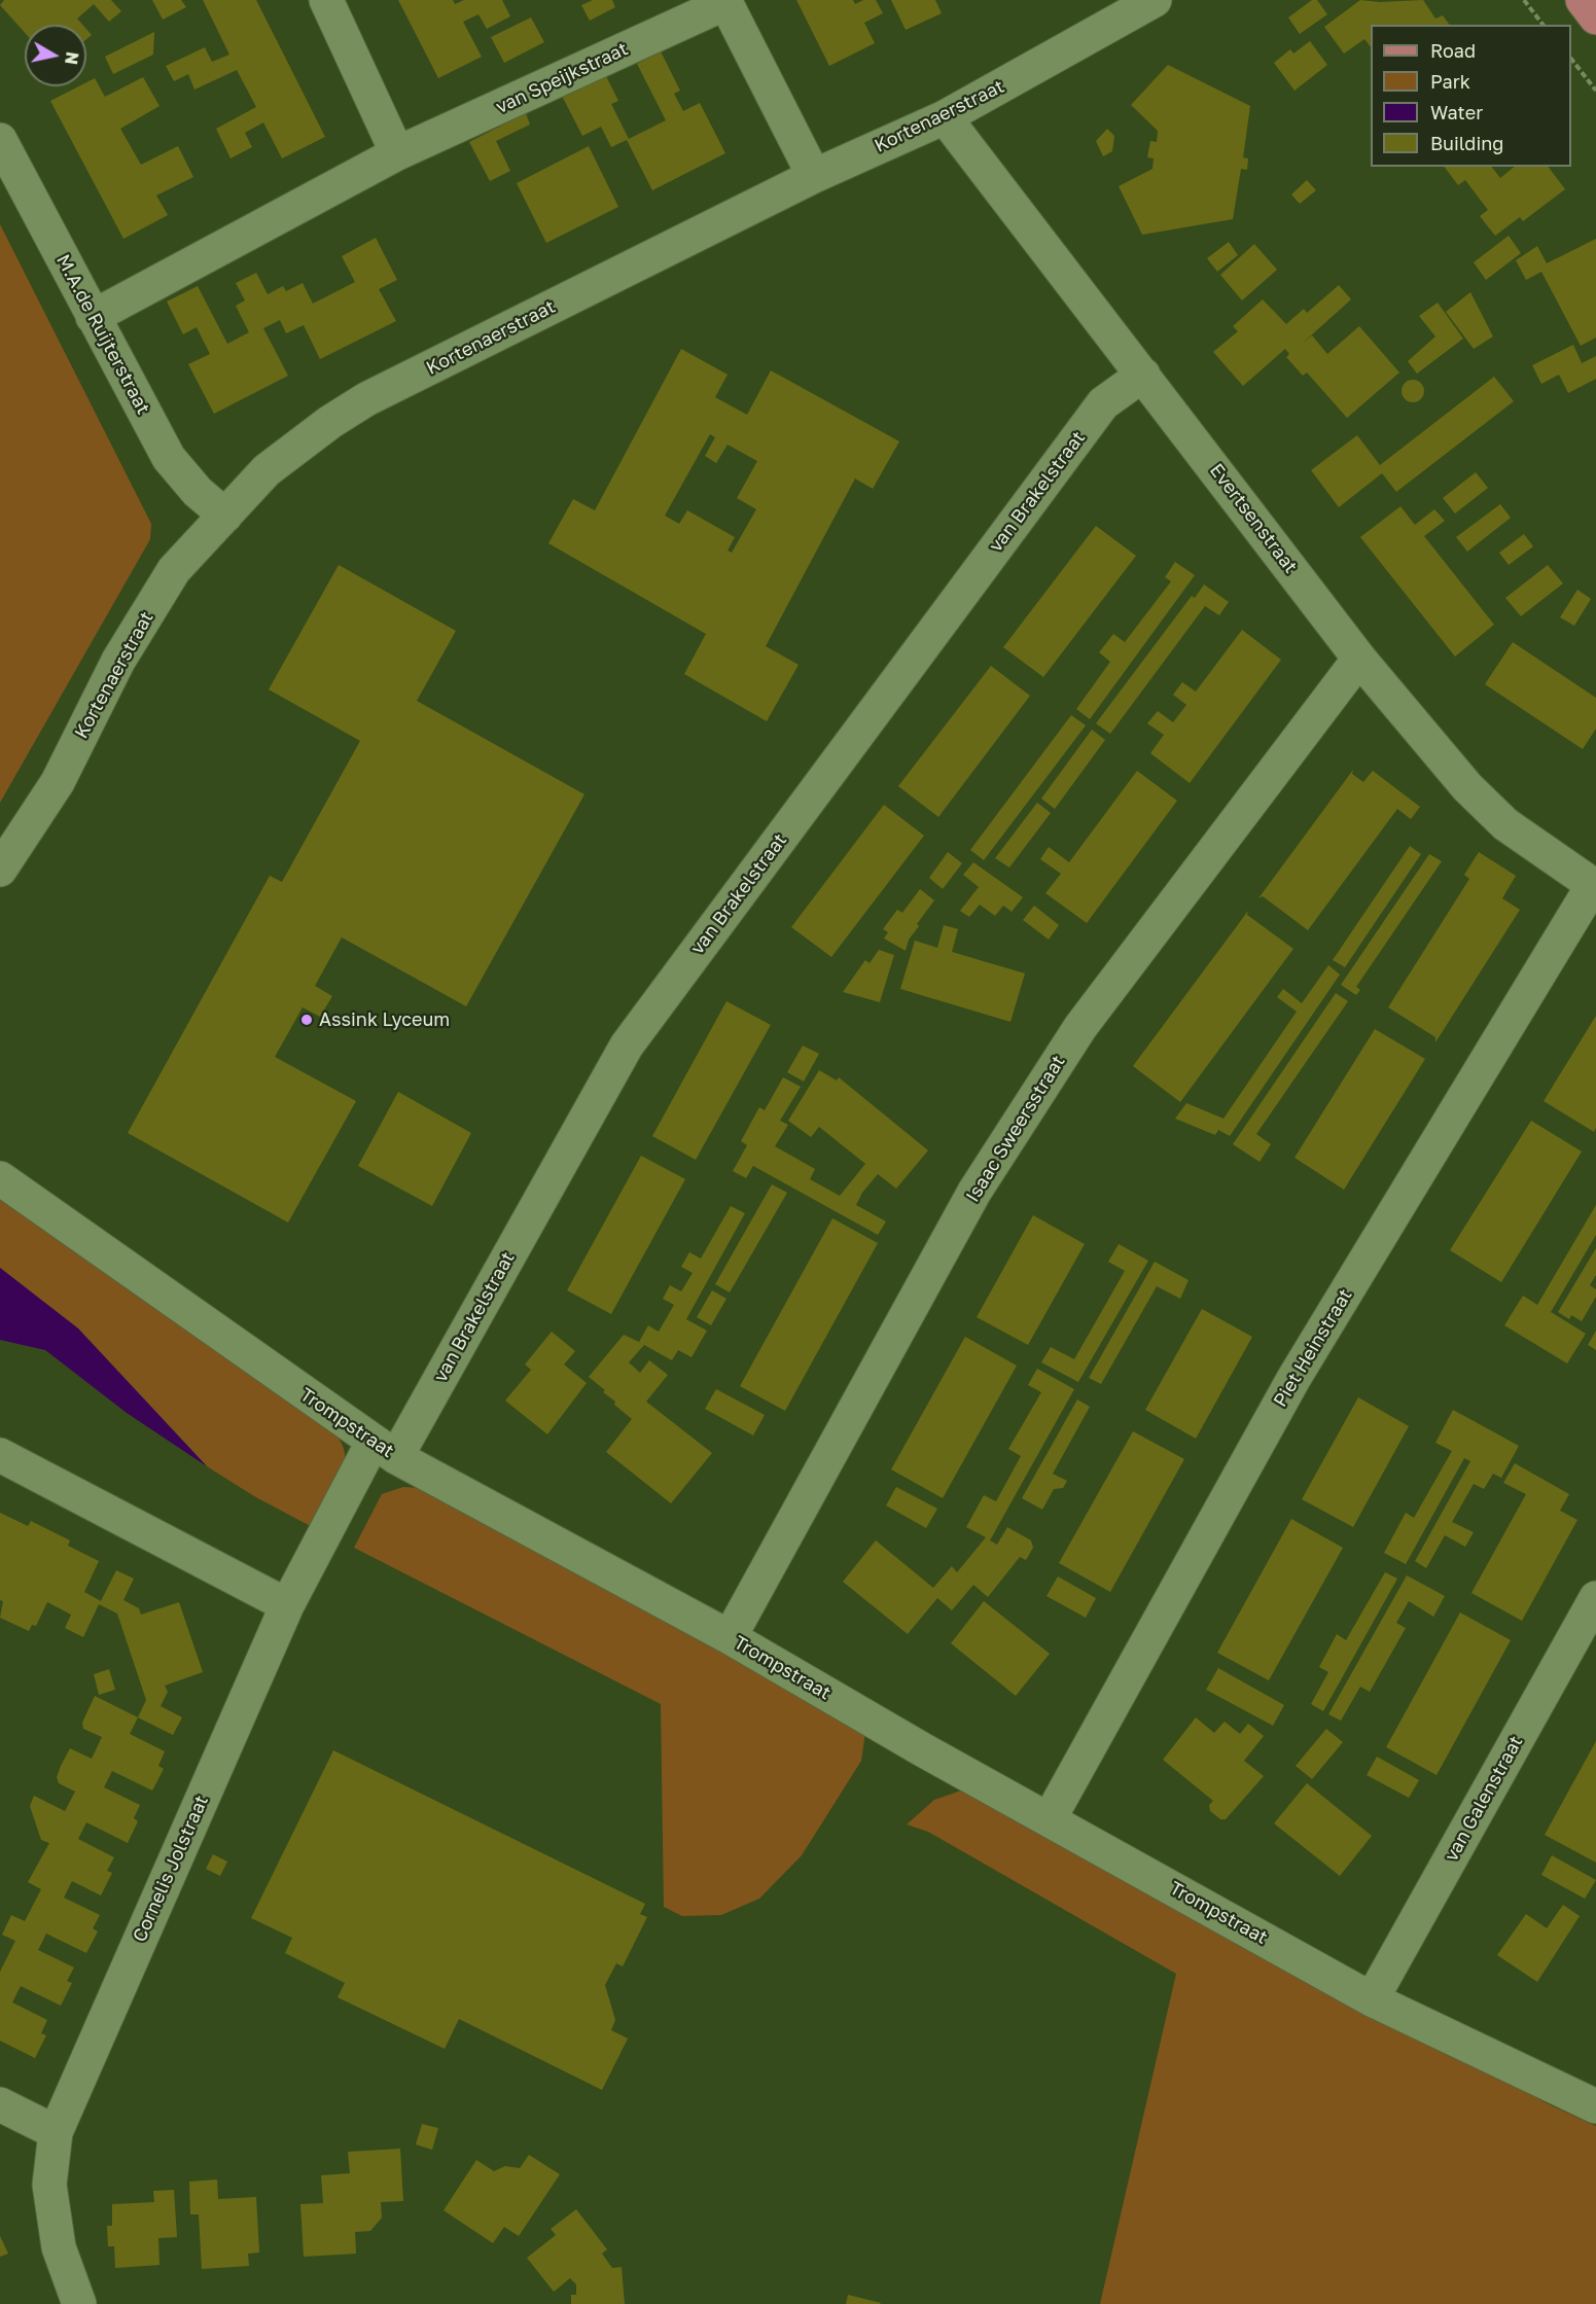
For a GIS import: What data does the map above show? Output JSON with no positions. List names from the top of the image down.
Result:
{
  "streets": {
    "street": [
      "van Speijkstraat",
      "Kortenaerstraat",
      "M.A.de Ruijterstraat",
      "van Brakelstraat",
      "Evertsenstraat",
      "Isaac Sweersstraat",
      "Piet Heinstraat",
      "Trompstraat",
      "van Galenstraat",
      "Cornelis Jolstraat"
    ]
  },
  "crossings": [
    ["van Speijkstraat", "M.A.de Ruijterstraat"],
    ["Kortenaerstraat", "M.A.de Ruijterstraat"],
    ["Kortenaerstraat", "Evertsenstraat"],
    ["van Brakelstraat", "Evertsenstraat"],
    ["van Brakelstraat", "Trompstraat"],
    ["van Brakelstraat", "Cornelis Jolstraat"],
    ["Evertsenstraat", "Isaac Sweersstraat"],
    ["Evertsenstraat", "Piet Heinstraat"],
    ["Isaac Sweersstraat", "Trompstraat"],
    ["Piet Heinstraat", "Trompstraat"],
    ["Trompstraat", "van Galenstraat"],
    ["Trompstraat", "Cornelis Jolstraat"]
  ],
  "places": ["Assink Lyceum"],
  "legend": [
    "Road",
    "Park",
    "Water",
    "Building"
  ],
  "north": "right"
}
